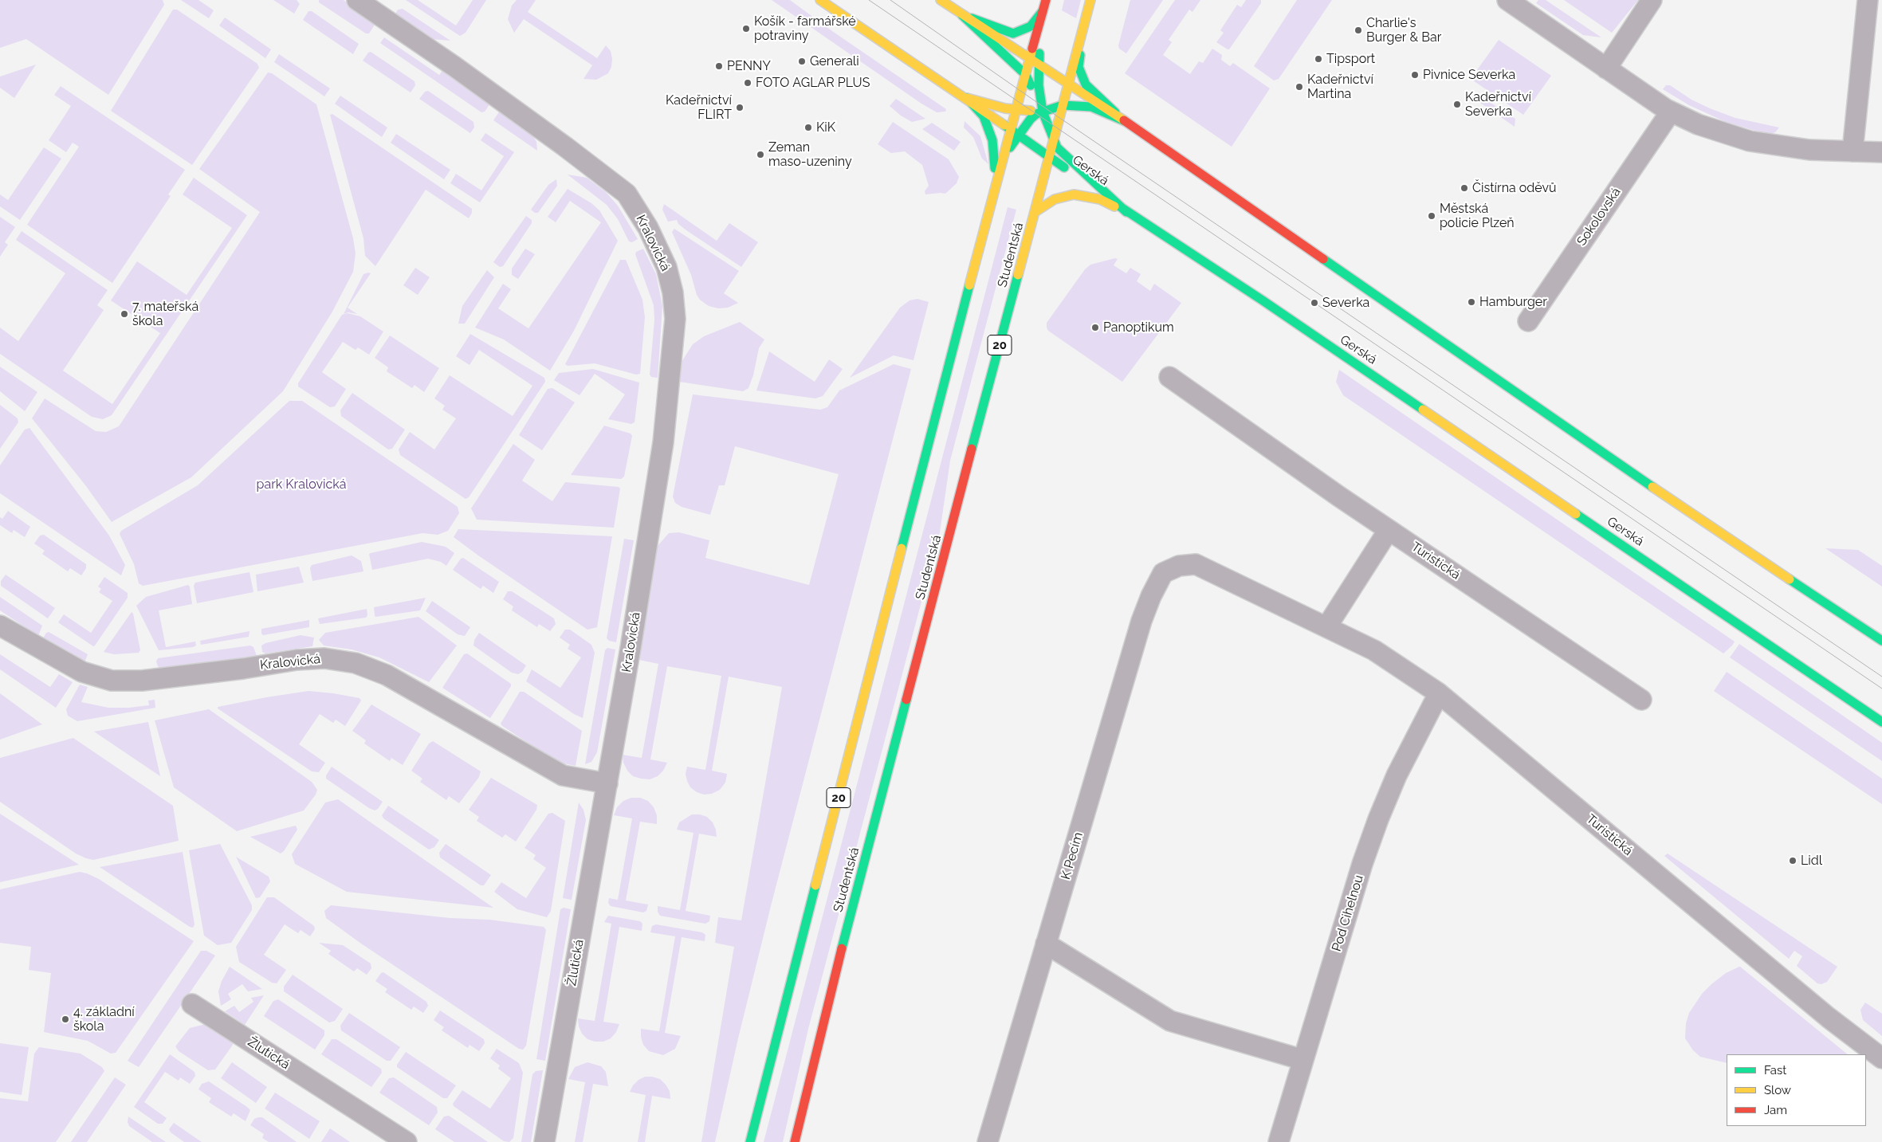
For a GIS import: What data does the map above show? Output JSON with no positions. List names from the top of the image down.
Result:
{
  "streets": {
    "main road": ["Gerská", "Studentská", "20"],
    "street": [
      "Sokolovská",
      "Kralovická",
      "Turistická",
      "K Pecím",
      "Pod Cihelnou",
      "Žlutická"
    ]
  },
  "crossings": [
    ["Gerská", "Studentská"],
    ["Gerská", "20"],
    ["Kralovická", "Žlutická"],
    ["Turistická", "K Pecím"],
    ["Turistická", "Pod Cihelnou"]
  ],
  "parks": ["park Kralovická"],
  "places": [
    "Košík - farmářské potraviny",
    "Charlie's Burger & Bar",
    "Tipsport",
    "Generali",
    "PENNY",
    "Pivnice Severka",
    "FOTO AGLAR PLUS",
    "Kadeřnictví Martina",
    "Kadeřnictví Severka",
    "Kadeřnictví FLIRT",
    "KiK",
    "Zeman maso-uzeniny",
    "Čistírna oděvů",
    "Městská policie Plzeň",
    "Hamburger",
    "Severka",
    "7. mateřská škola",
    "Panoptikum",
    "Lidl",
    "4. základní škola"
  ],
  "legend": ["Fast", "Slow", "Jam"]
}
